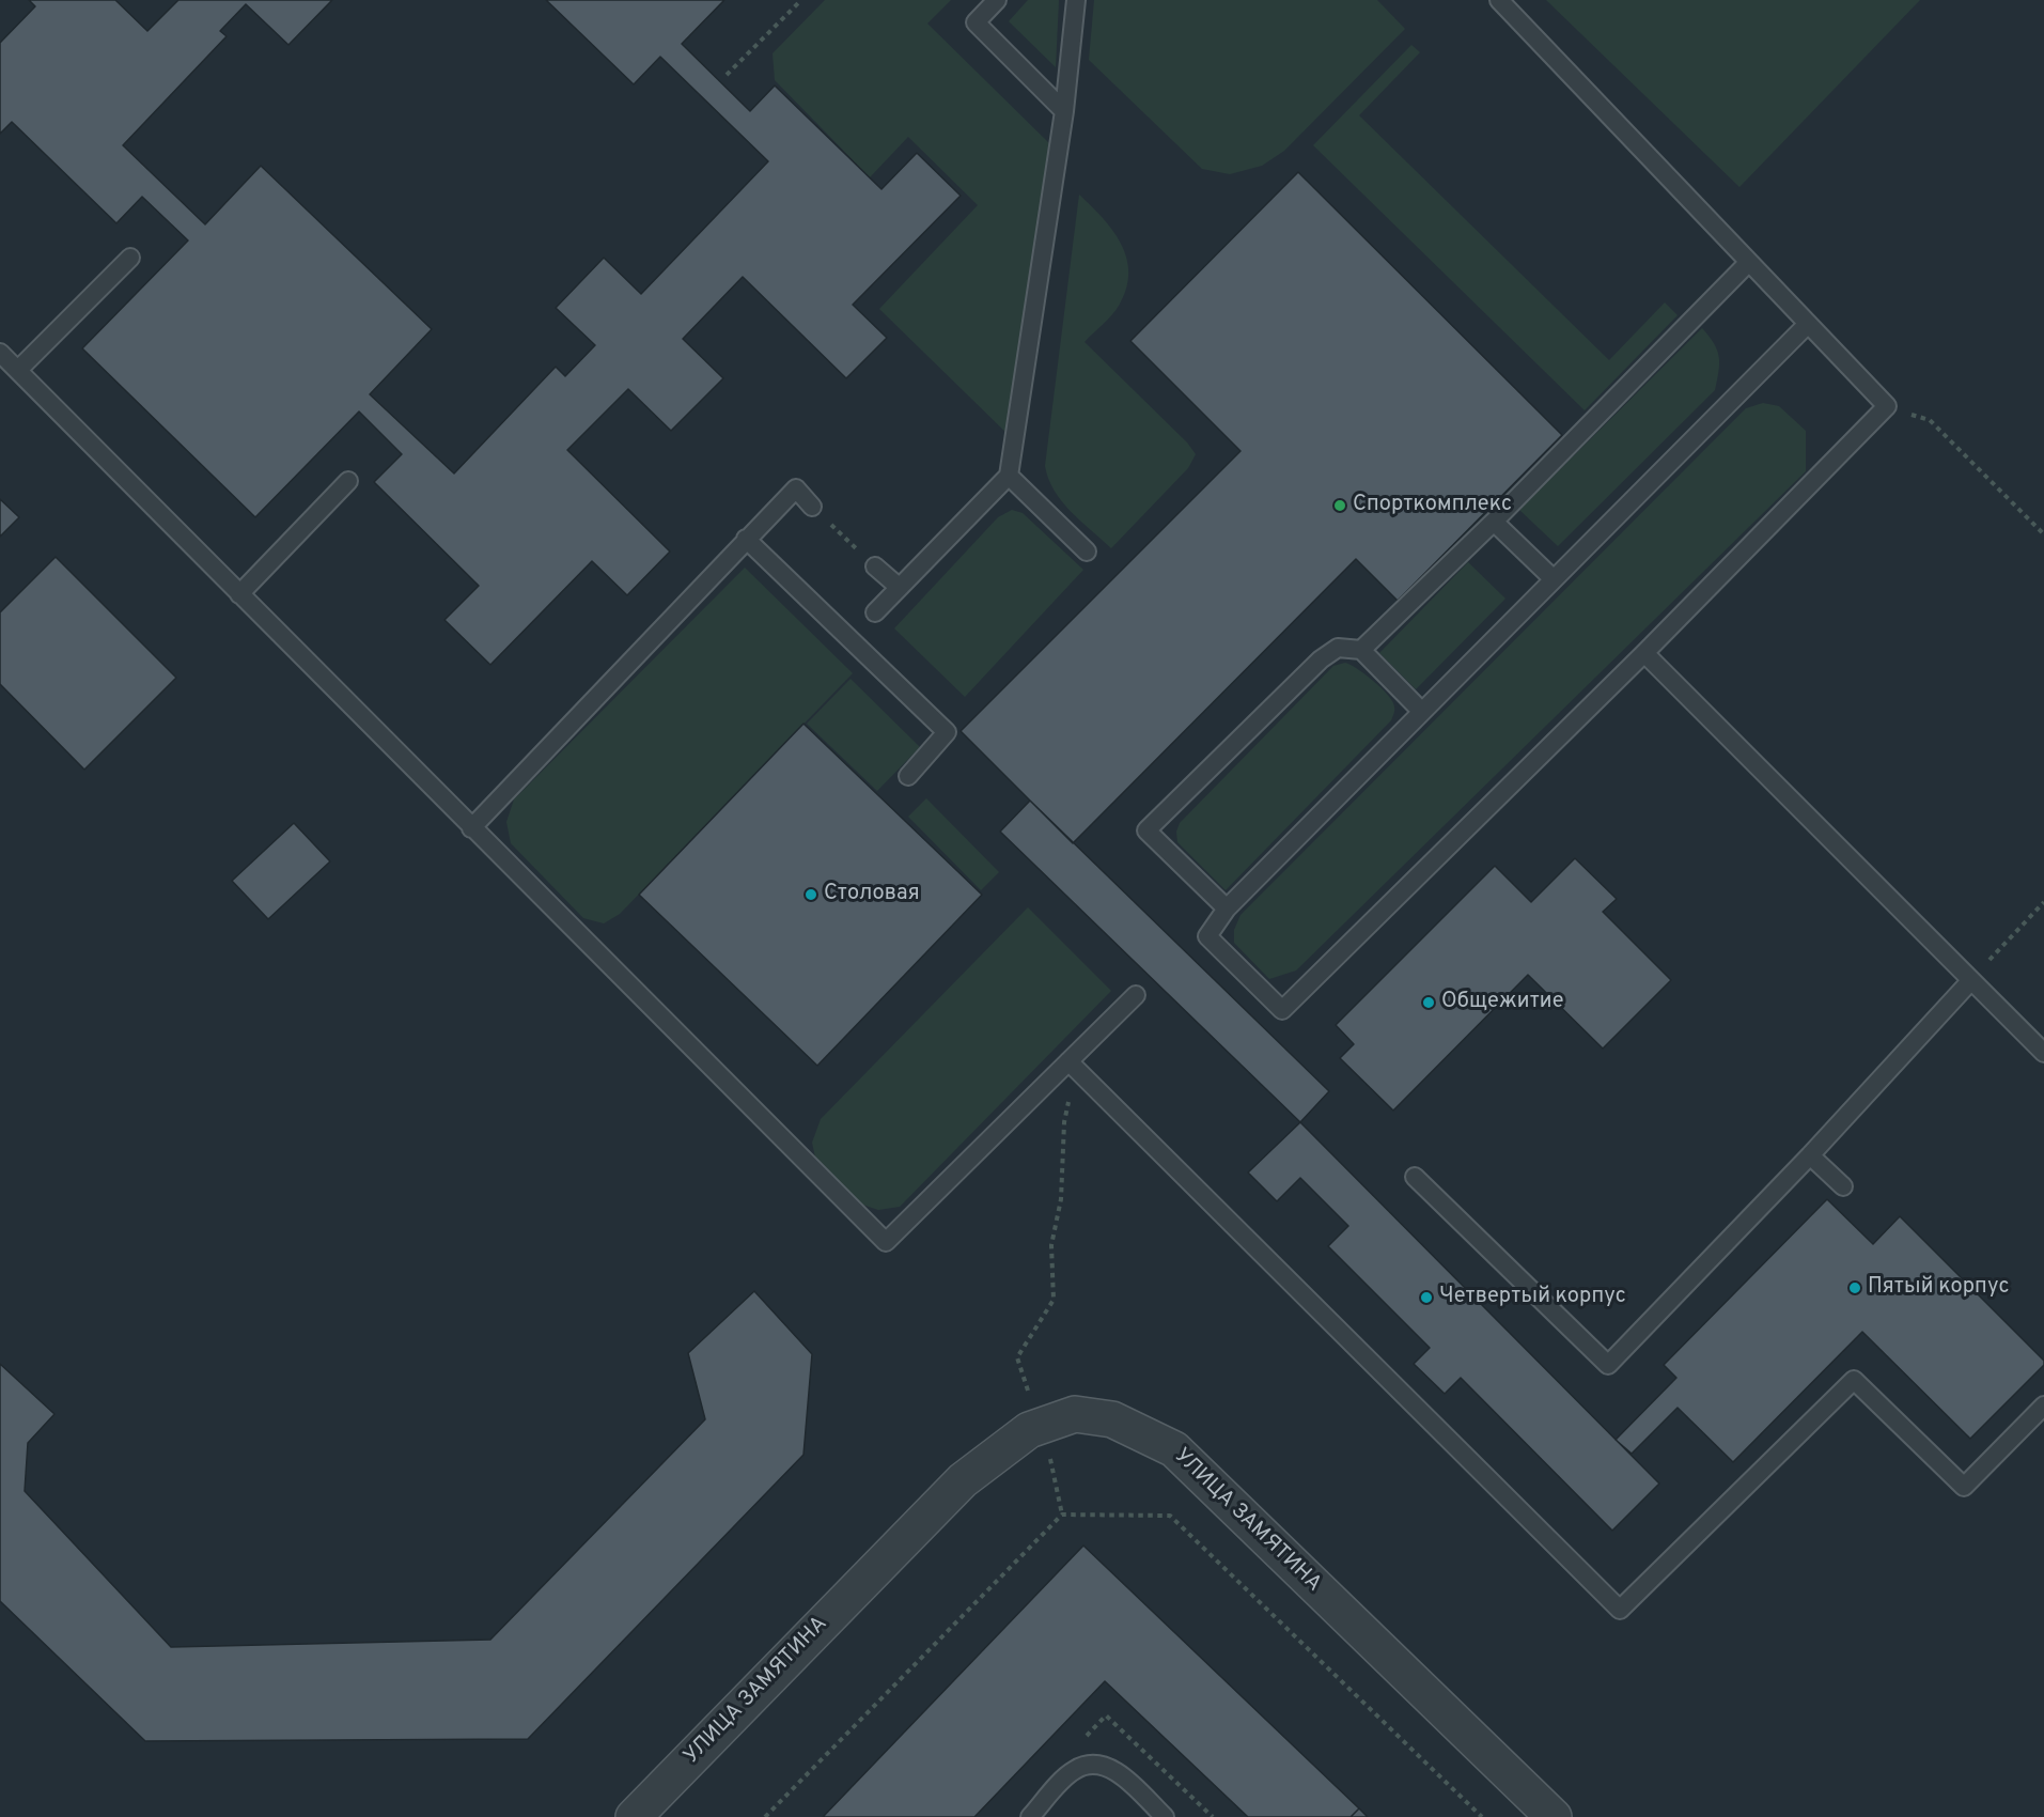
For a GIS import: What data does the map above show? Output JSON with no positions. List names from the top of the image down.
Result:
{
  "streets": {
    "street": ["УЛИЦА ЗАМЯТИНА"]
  },
  "places": [
    "Спорткомплекс",
    "Столовая",
    "Общежитие",
    "Пятый корпус",
    "Четвертый корпус"
  ]
}
